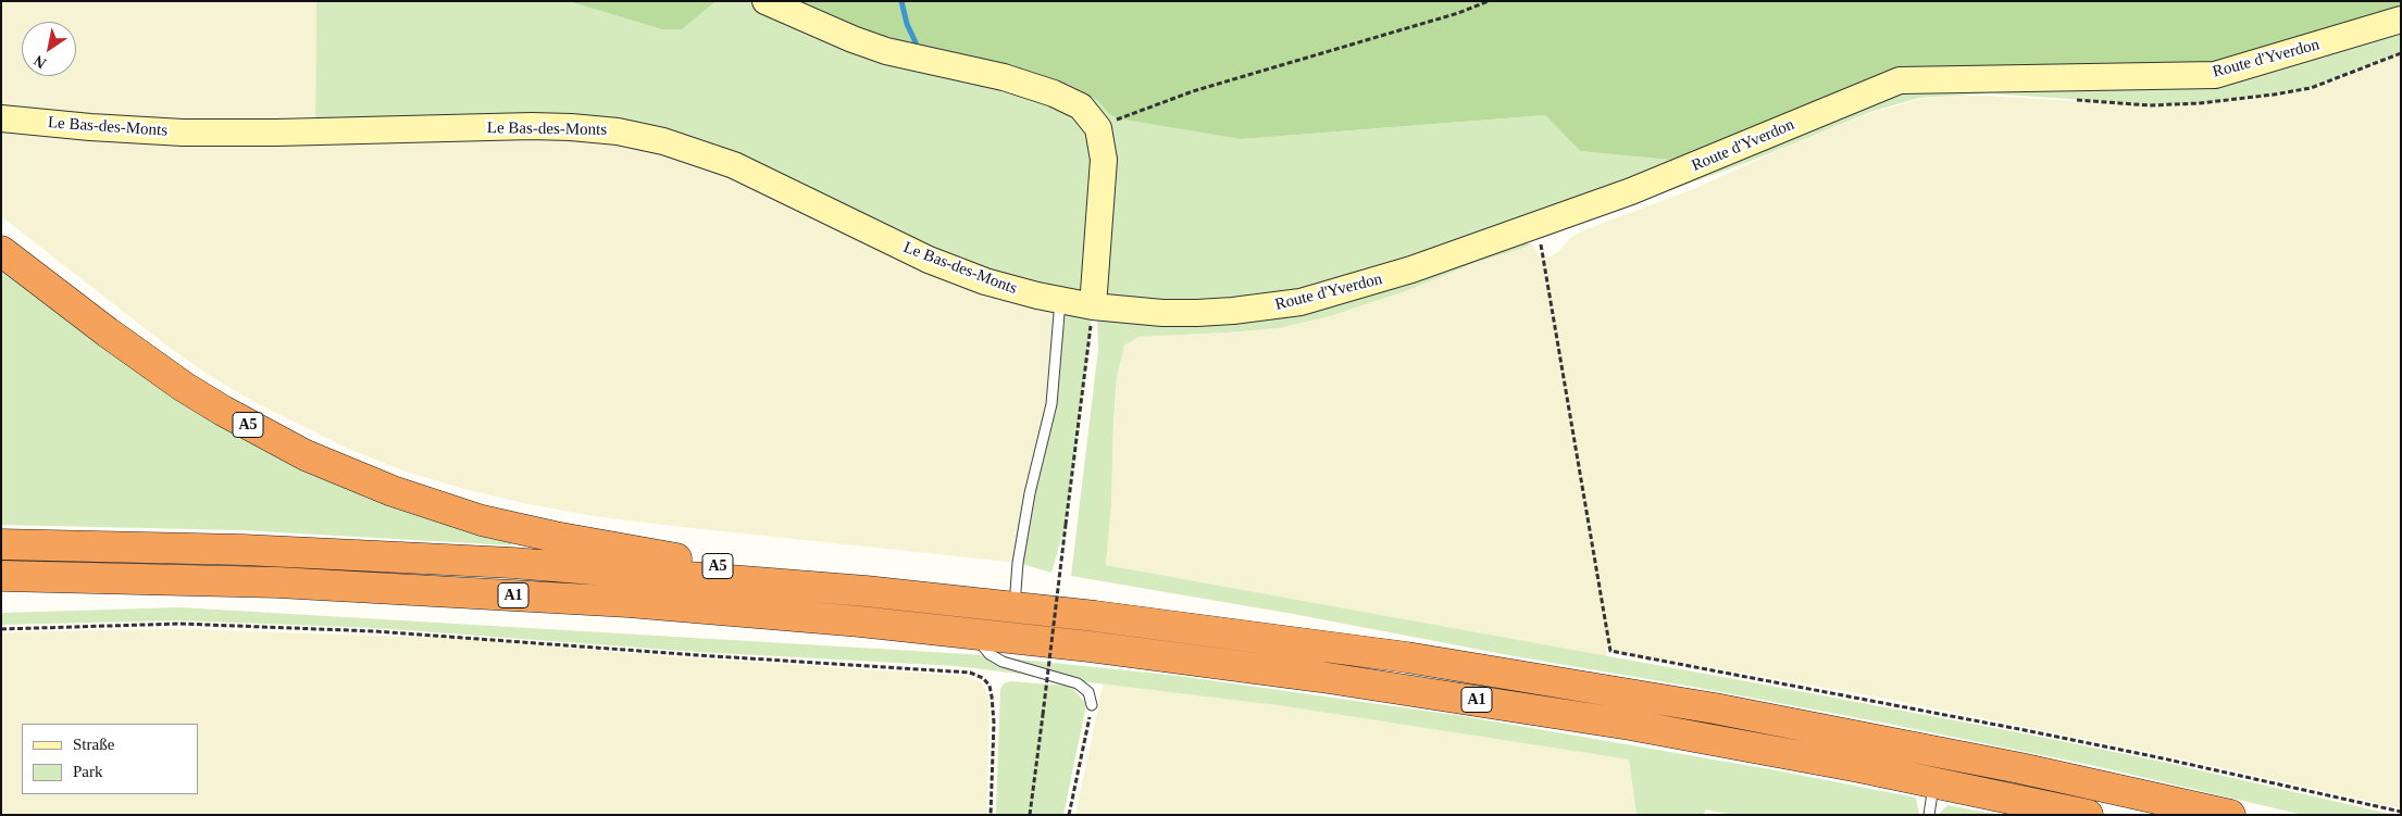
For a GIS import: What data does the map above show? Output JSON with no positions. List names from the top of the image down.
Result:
{
  "streets": {
    "highway": ["A5", "A1"],
    "street": ["Route d'Yverdon", "Le Bas-des-Monts"]
  },
  "crossings": [
    ["Route d'Yverdon", "Le Bas-des-Monts"],
    ["A5", "A1"]
  ],
  "legend": ["Straße", "Park"],
  "north": "bottom left"
}
